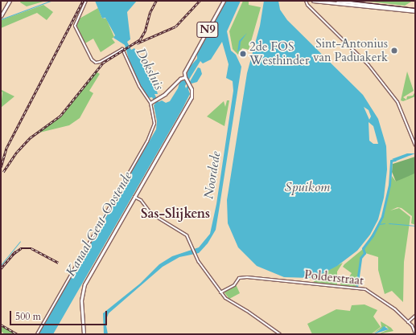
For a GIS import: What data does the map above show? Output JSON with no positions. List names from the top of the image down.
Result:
{
  "streets": {
    "main road": ["N9"],
    "street": ["Polderstraat"]
  },
  "districts": ["Sas-Slijkens"],
  "water": [
    "Doksluis",
    "Noordede",
    "Spuikom",
    "Kanaal Gent-Oostende"
  ],
  "places": ["Sint-Antonius van Paduakerk", "2de FOS Westhinder"],
  "scale_bar": "500 m"
}
